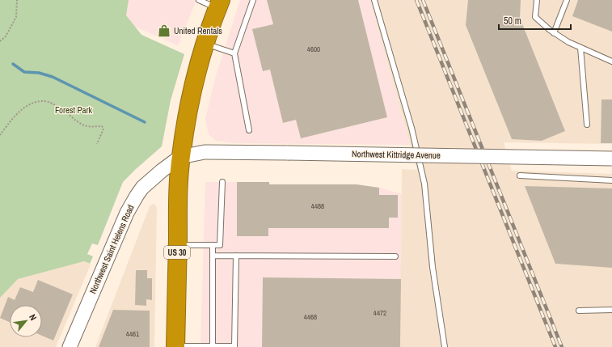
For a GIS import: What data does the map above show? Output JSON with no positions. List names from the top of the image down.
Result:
{
  "streets": {
    "highway": ["US 30"],
    "main road": ["Northwest Kittridge Avenue", "Northwest Saint Helens Road"]
  },
  "crossings": [
    ["Northwest Kittridge Avenue", "Northwest Saint Helens Road"],
    ["Northwest Kittridge Avenue", "US 30"],
    ["Northwest Saint Helens Road", "US 30"]
  ],
  "parks": ["Forest Park"],
  "places": {
    "shop": ["United Rentals"]
  },
  "house_numbers": [
    "4600",
    "4488",
    "4472",
    "4468",
    "4461"
  ],
  "scale_bar": "50 m",
  "north": "top right"
}
